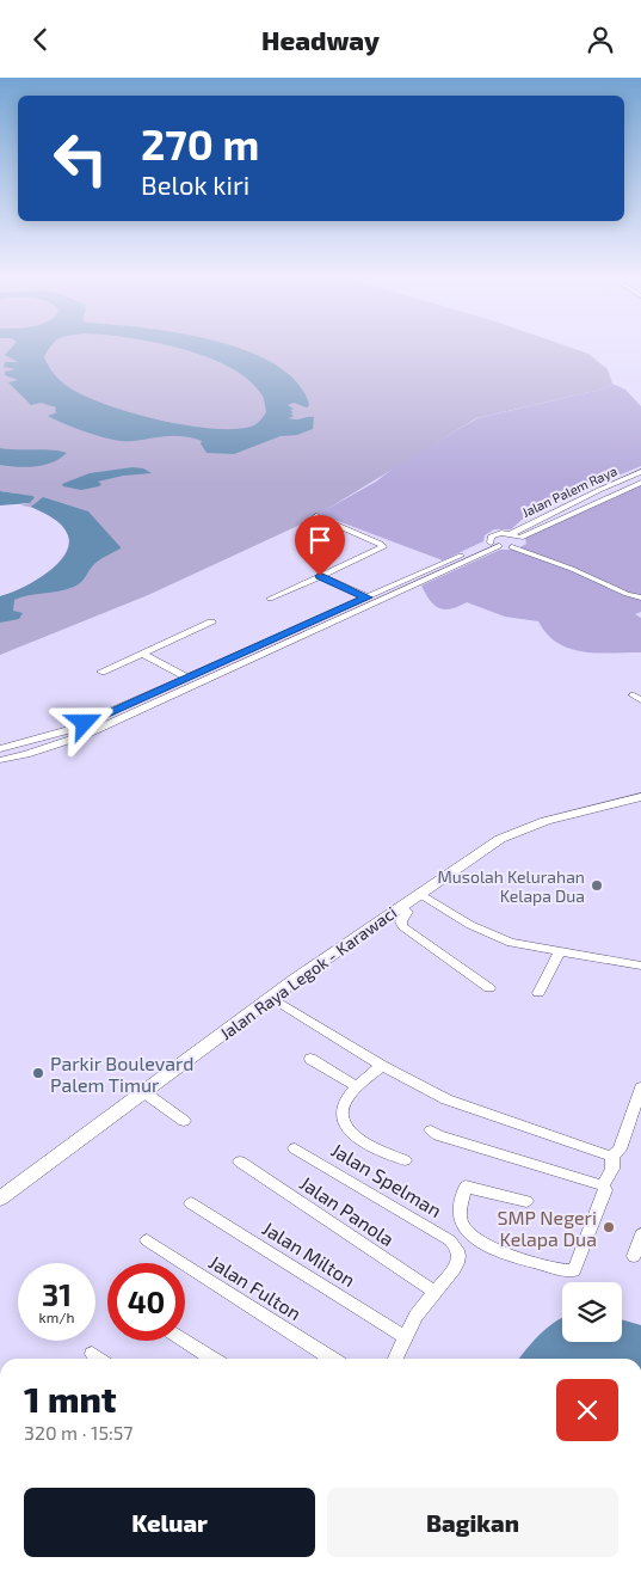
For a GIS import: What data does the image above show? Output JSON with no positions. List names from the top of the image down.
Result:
{
  "streets": {
    "main road": ["Jalan Raya Legok - Karawaci"],
    "street": [
      "Jalan Palem Raya",
      "Jalan Spelman",
      "Jalan Panola",
      "Jalan Milton",
      "Jalan Fulton"
    ]
  },
  "crossings": [
    ["Jalan Spelman", "Jalan Panola"]
  ],
  "places": ["Musolah Kelurahan Kelapa Dua", "Parkir Boulevard Palem Timur", "SMP Negeri Kelapa Dua"],
  "page": {
    "header": "Headway",
    "turn": ["270 m", "Belok kiri"],
    "speed": "31 km/h",
    "limit": "40",
    "heading": ["1 mnt", "320 m · 15:57"],
    "buttons": ["Keluar", "Bagikan"]
  }
}
